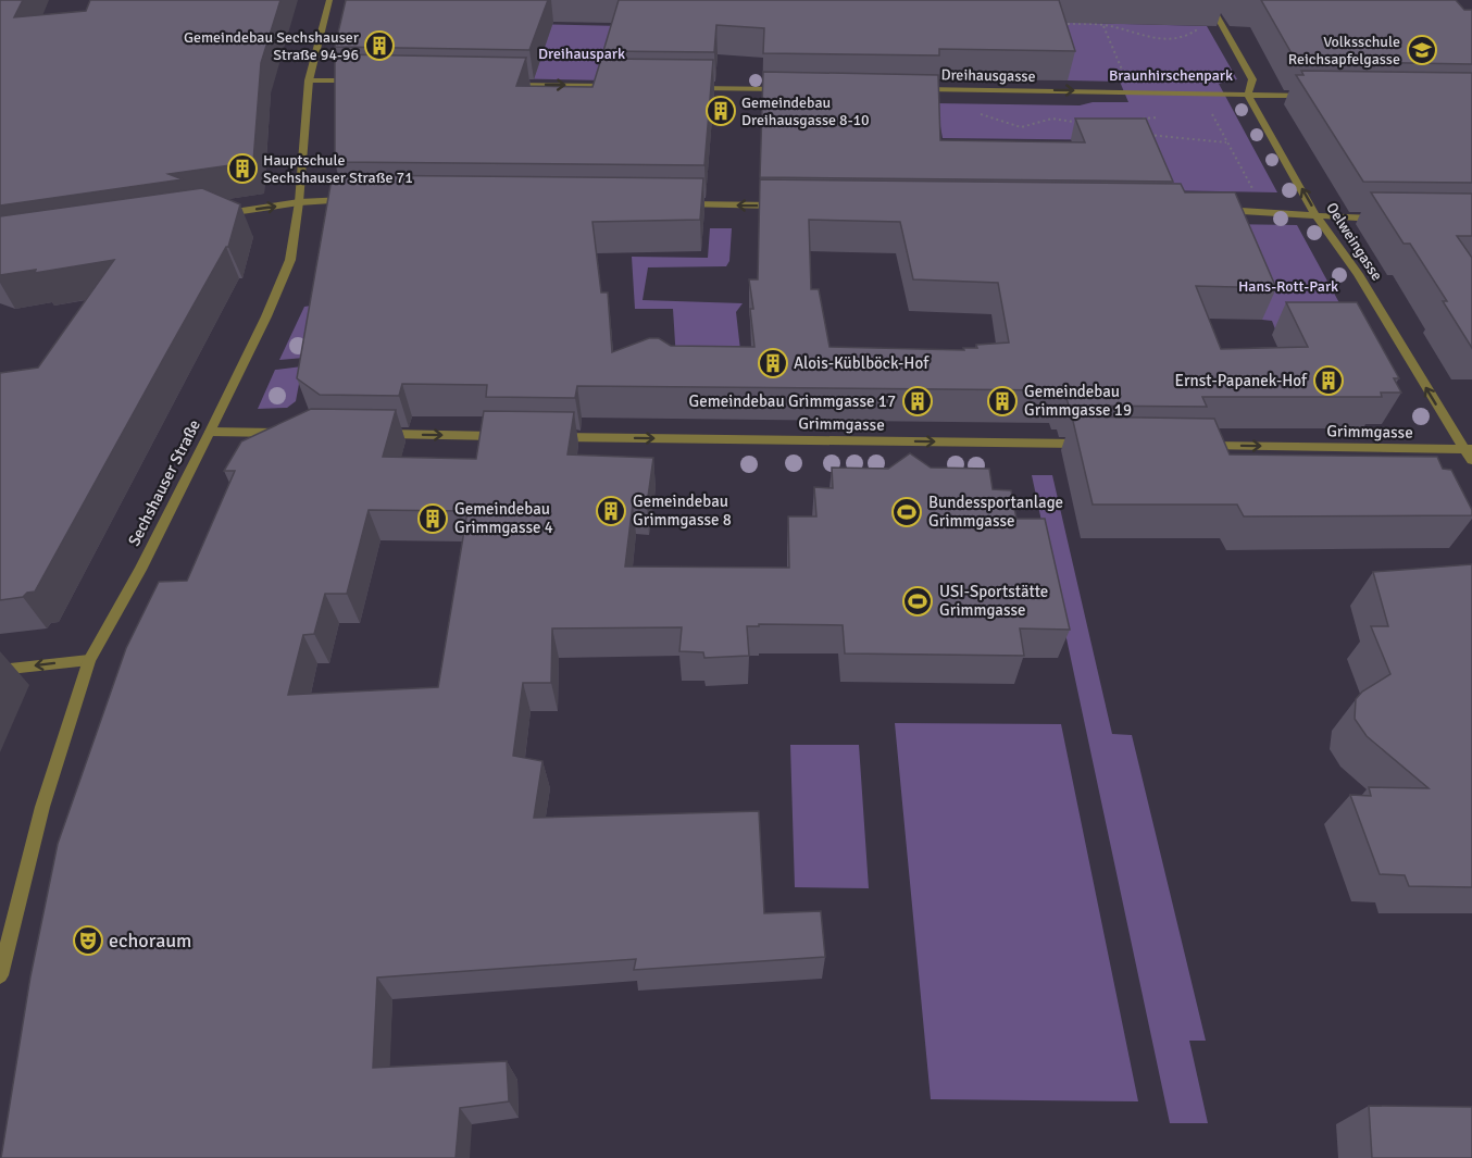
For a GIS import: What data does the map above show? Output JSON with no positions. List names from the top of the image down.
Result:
{
  "streets": {
    "street": [
      "Dreihausgasse",
      "Oelweingasse",
      "Grimmgasse",
      "Sechshauser Straße"
    ]
  },
  "crossings": [
    ["Dreihausgasse", "Oelweingasse"],
    ["Oelweingasse", "Grimmgasse"]
  ],
  "one_way": ["Dreihausgasse", "Oelweingasse", "Grimmgasse"],
  "parks": ["Dreihauspark", "Braunhirschenpark", "Hans-Rott-Park"],
  "places": {
    "building": [
      "Gemeindebau Sechshauser Straße 94-96",
      "Gemeindebau Dreihausgasse 8-10",
      "Hauptschule Sechshauser Straße 71",
      "Alois-Küblböck-Hof",
      "Ernst-Papanek-Hof",
      "Gemeindebau Grimmgasse 17",
      "Gemeindebau Grimmgasse 19",
      "Gemeindebau Grimmgasse 8",
      "Gemeindebau Grimmgasse 4"
    ],
    "school or university": ["Volksschule Reichsapfelgasse"],
    "sports": ["Bundessportanlage Grimmgasse", "USI-Sportstätte Grimmgasse"],
    "theatre": ["echoraum"]
  }
}
